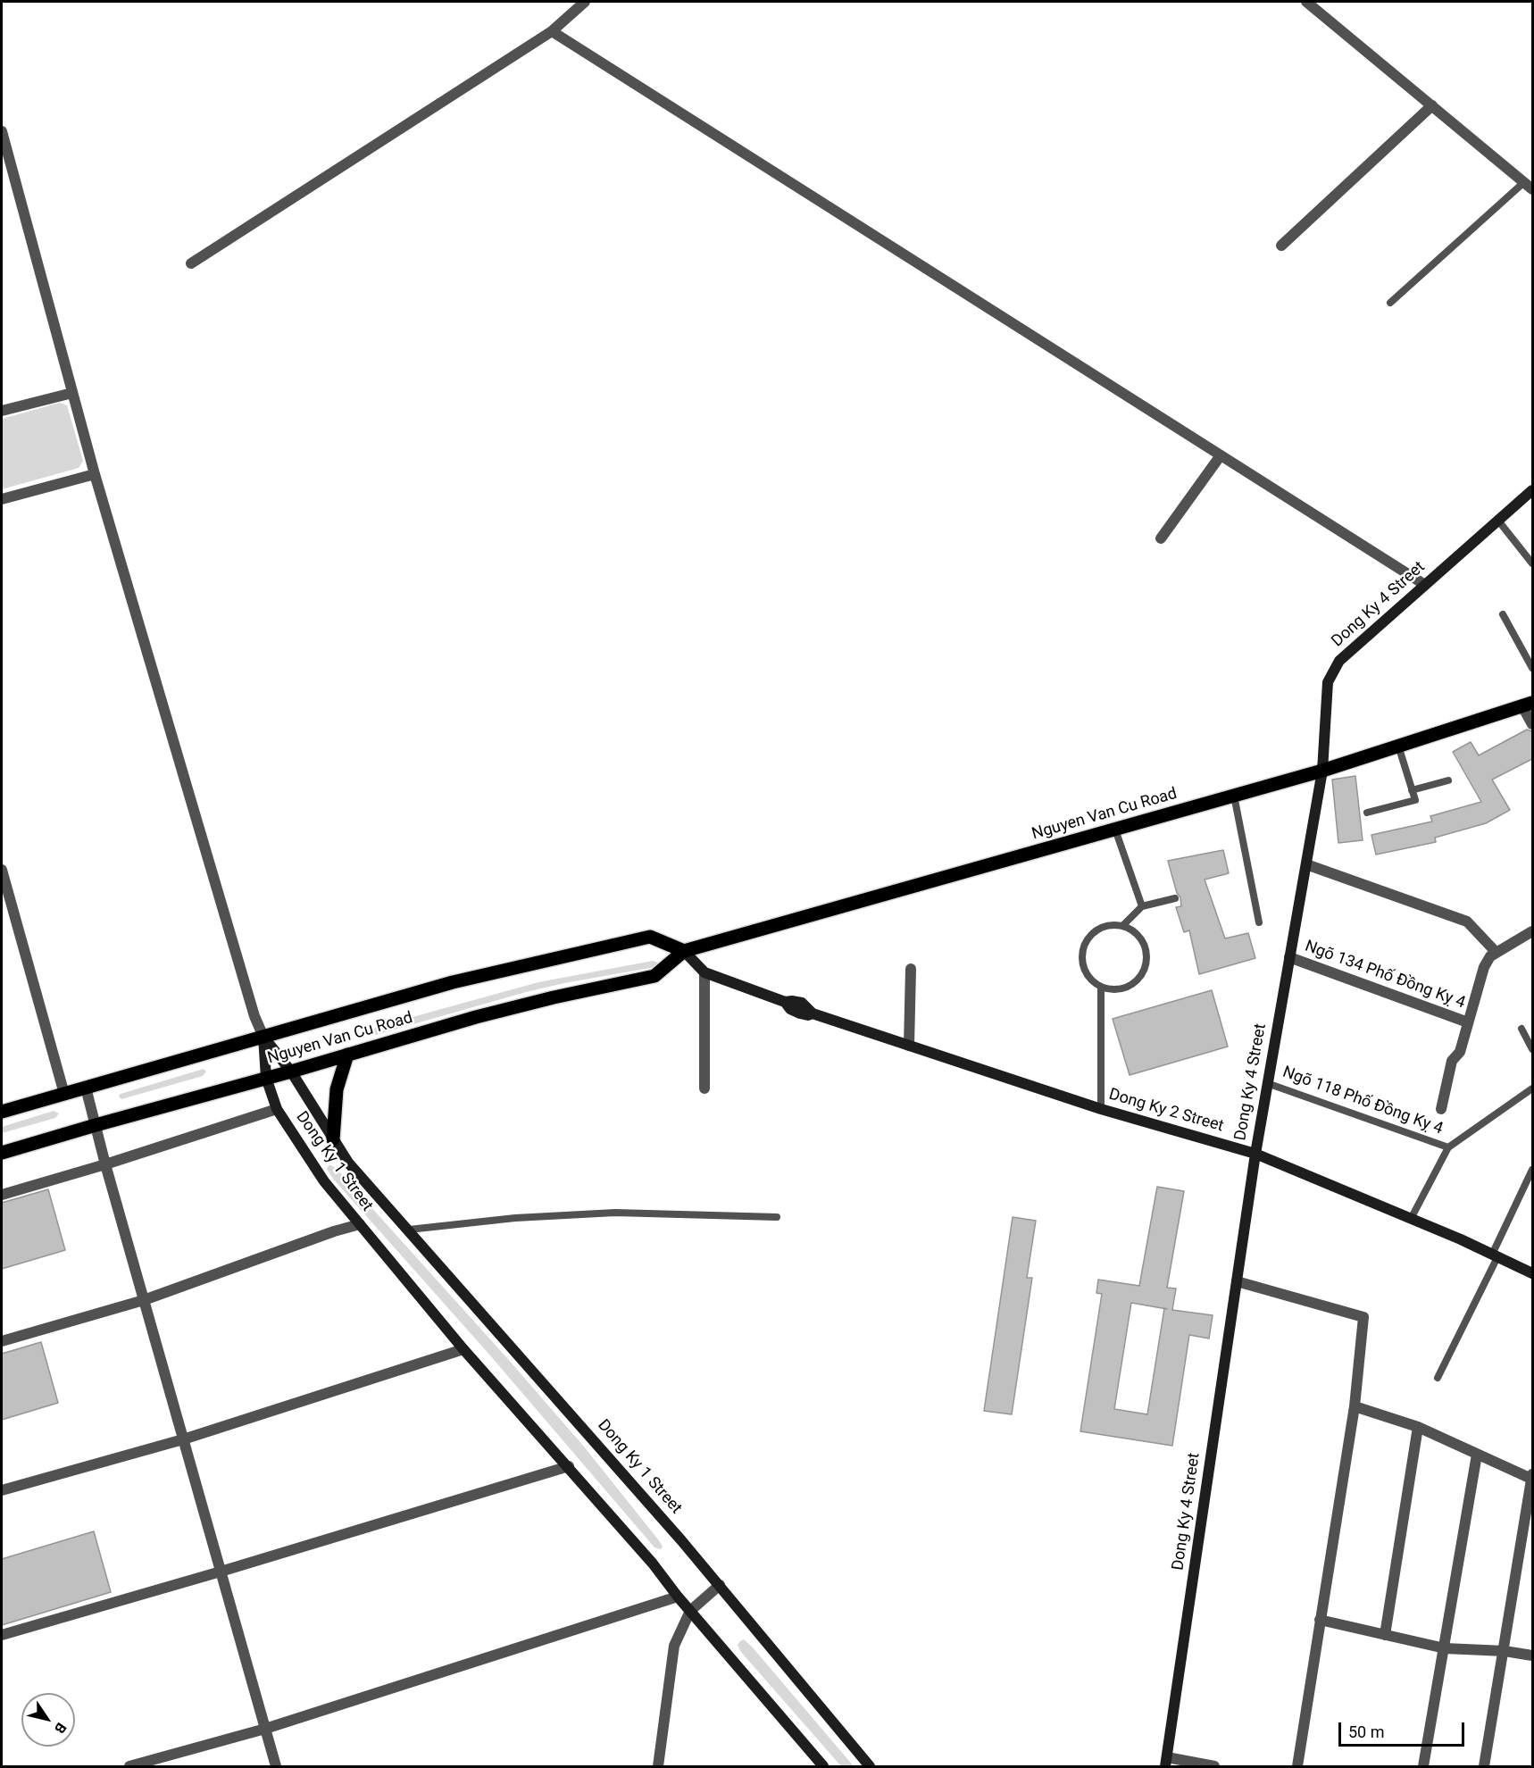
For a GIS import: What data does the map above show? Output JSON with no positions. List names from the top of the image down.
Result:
{
  "streets": {
    "main road": ["Nguyen Van Cu Road"],
    "street": [
      "Dong Ky 4 Street",
      "Ngõ 134 Phố Đồng Kỵ 4",
      "Dong Ky 2 Street",
      "Dong Ky 1 Street"
    ],
    "lane": ["Ngõ 118 Phố Đồng Kỵ 4"]
  },
  "crossings": [
    ["Dong Ky 4 Street", "Nguyen Van Cu Road"],
    ["Dong Ky 4 Street", "Ngõ 134 Phố Đồng Kỵ 4"],
    ["Dong Ky 4 Street", "Ngõ 118 Phố Đồng Kỵ 4"],
    ["Dong Ky 4 Street", "Dong Ky 2 Street"],
    ["Nguyen Van Cu Road", "Dong Ky 2 Street"],
    ["Nguyen Van Cu Road", "Dong Ky 1 Street"]
  ],
  "scale_bar": "50 m",
  "north": "bottom right"
}
